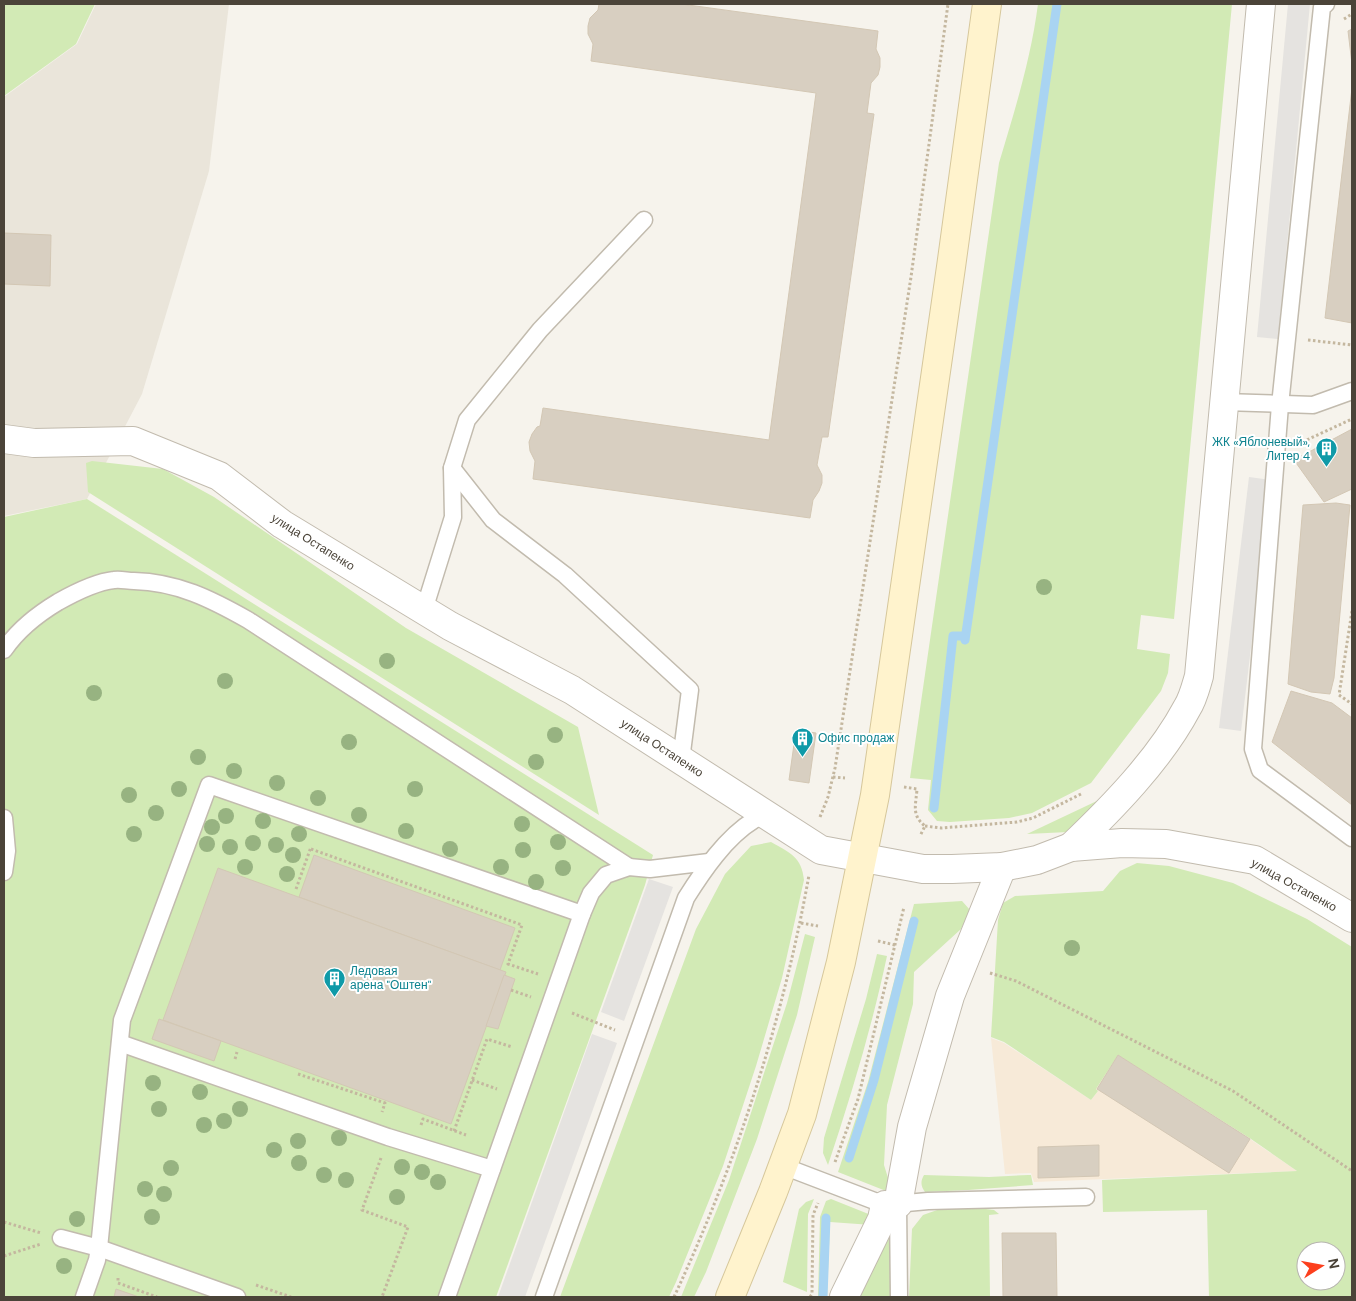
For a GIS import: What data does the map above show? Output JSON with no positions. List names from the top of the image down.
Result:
{
  "streets": {
    "street": ["улица Остапенко"]
  },
  "places": {
    "building": ["ЖК «Яблоневый», Литер 4", "Офис продаж", "Ледовая арена \"Оштен\""]
  },
  "north": "right"
}
